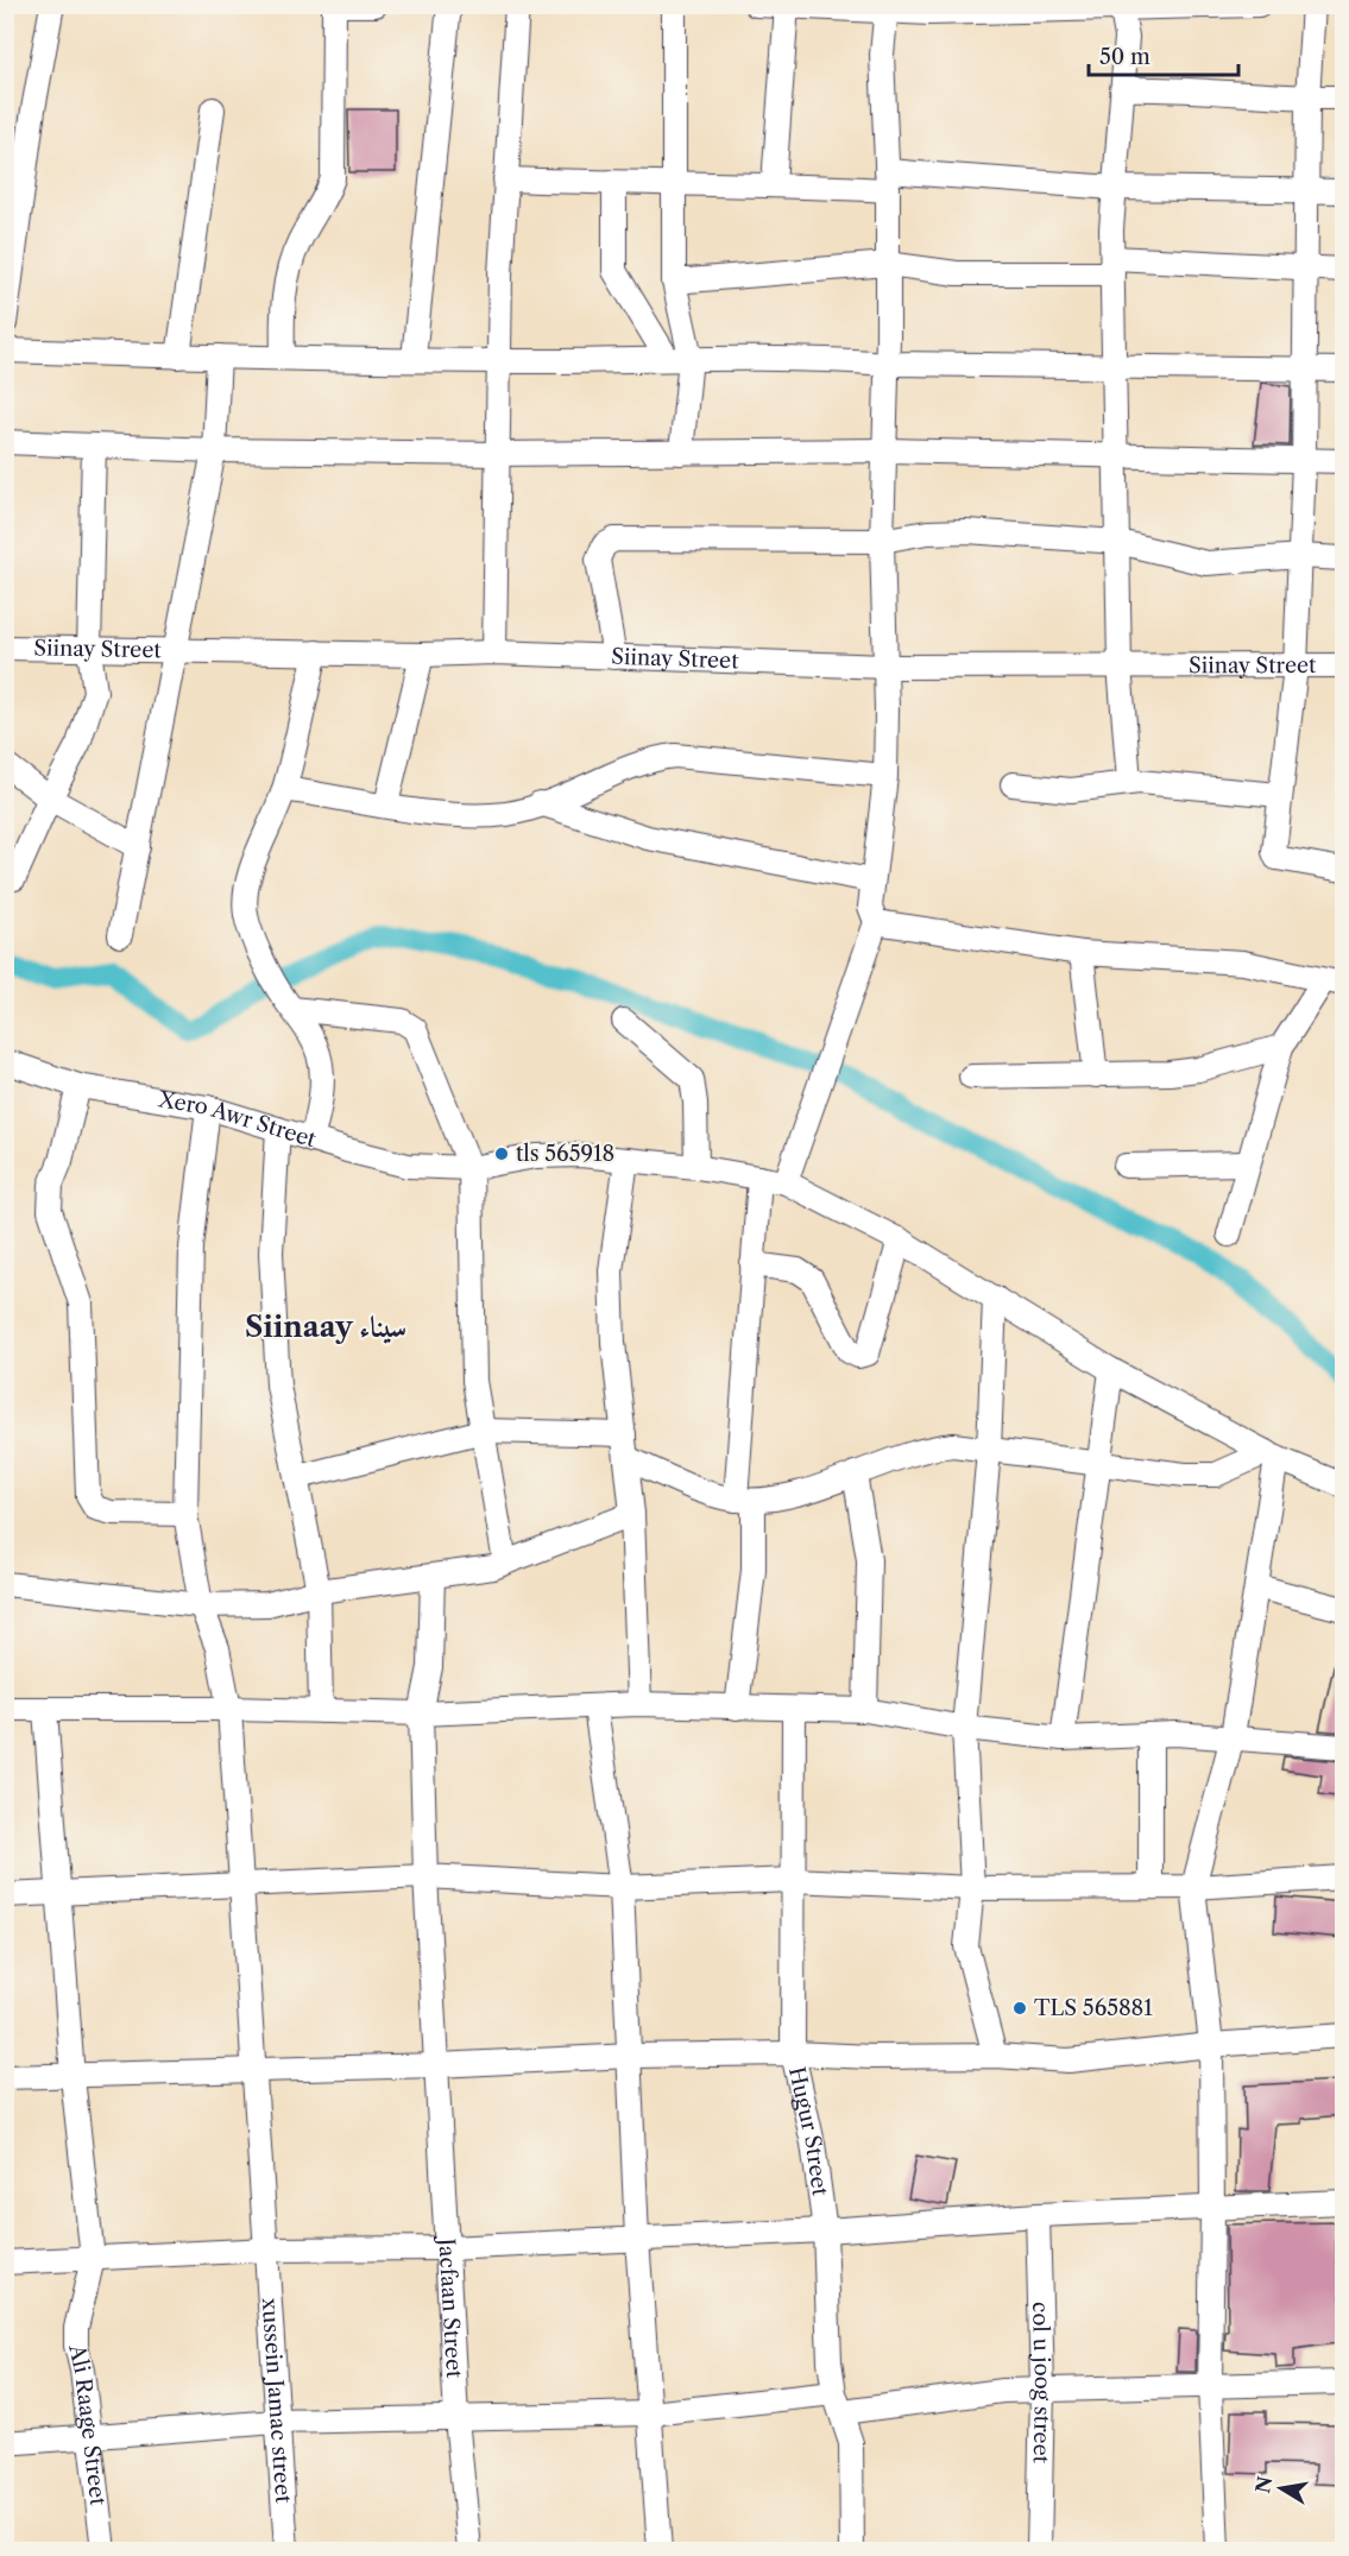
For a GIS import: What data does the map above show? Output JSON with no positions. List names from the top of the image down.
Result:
{
  "streets": {
    "street": [
      "Siinay Street",
      "Xero Awr Street",
      "Hugur Street",
      "Jacfaan Street",
      "col u joog street",
      "xussein Jamac street",
      "Ali Raage Street"
    ]
  },
  "crossings": [
    ["Xero Awr Street", "xussein Jamac street"]
  ],
  "districts": ["Siinaay سيناء"],
  "places": ["tls 565918", "TLS 565881"],
  "scale_bar": "50 m",
  "north": "left"
}
